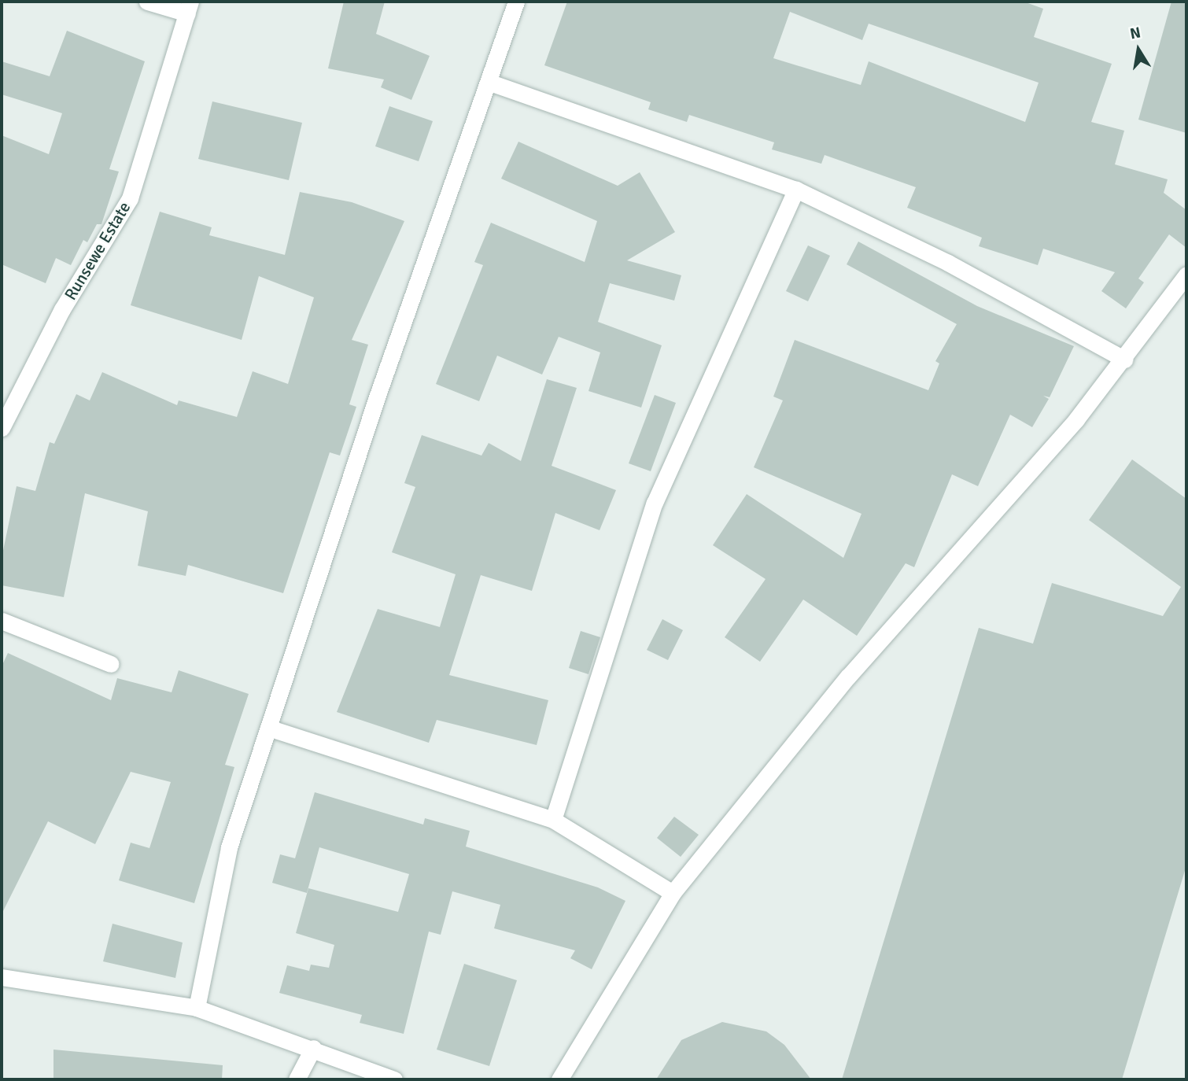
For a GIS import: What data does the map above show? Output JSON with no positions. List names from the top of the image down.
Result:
{
  "streets": {
    "street": ["Runsewe Estate"]
  },
  "north": "top"
}
